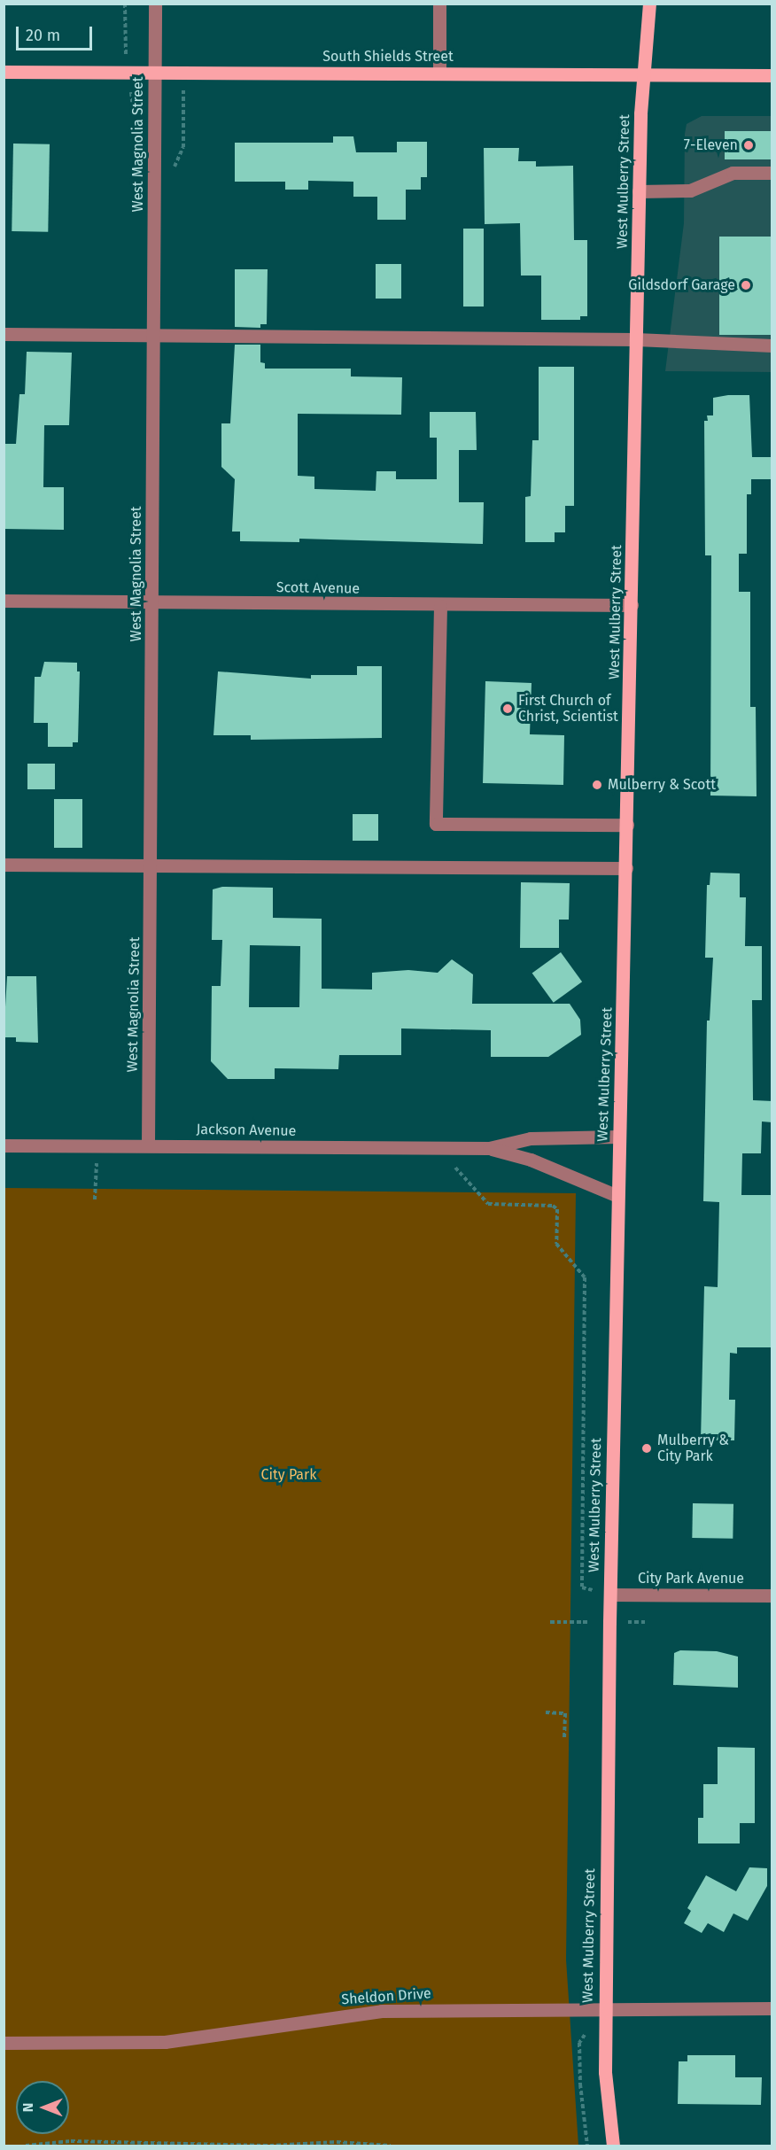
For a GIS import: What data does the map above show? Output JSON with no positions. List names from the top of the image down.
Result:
{
  "streets": {
    "main road": ["South Shields Street", "West Mulberry Street"],
    "street": [
      "West Magnolia Street",
      "Scott Avenue",
      "Jackson Avenue",
      "City Park Avenue",
      "Sheldon Drive"
    ]
  },
  "crossings": [
    ["South Shields Street", "West Magnolia Street"],
    ["South Shields Street", "West Mulberry Street"],
    ["West Magnolia Street", "Scott Avenue"],
    ["West Magnolia Street", "Jackson Avenue"],
    ["West Mulberry Street", "Scott Avenue"],
    ["West Mulberry Street", "Jackson Avenue"],
    ["West Mulberry Street", "City Park Avenue"],
    ["West Mulberry Street", "Sheldon Drive"]
  ],
  "parks": ["City Park"],
  "places": [
    "7-Eleven",
    "Gildsdorf Garage",
    "First Church of Christ, Scientist",
    "Mulberry & Scott",
    "Mulberry & City Park"
  ],
  "scale_bar": "20 m",
  "north": "left"
}
